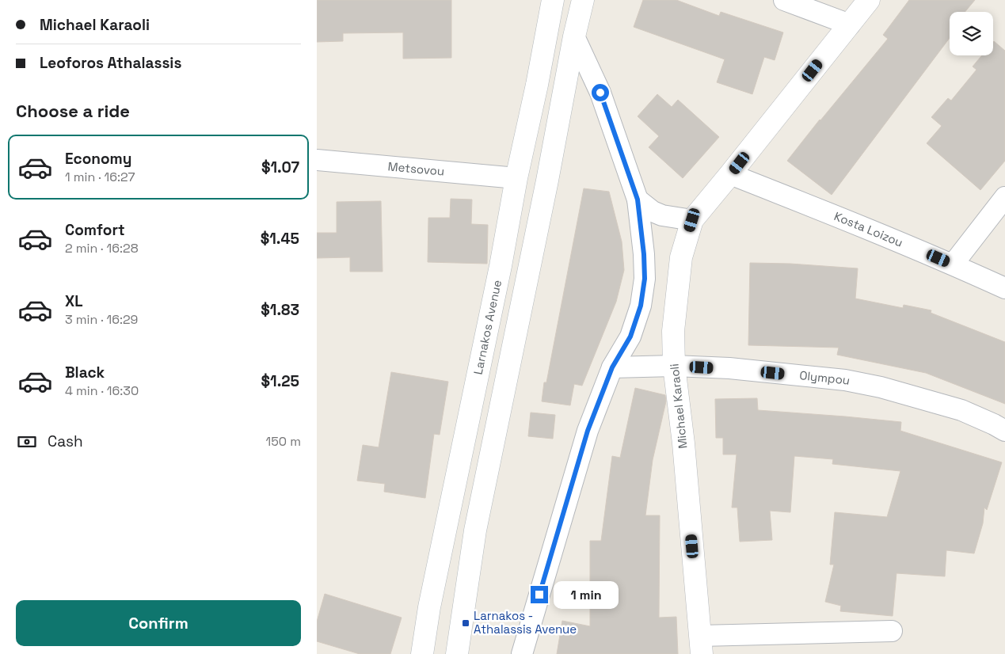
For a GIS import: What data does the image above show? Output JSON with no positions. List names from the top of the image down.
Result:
{
  "streets": {
    "main road": ["Larnakos Avenue", "Michael Karaoli"],
    "street": ["Metsovou", "Kosta Loizou", "Olympou"]
  },
  "crossings": [
    ["Metsovou", "Larnakos Avenue"],
    ["Olympou", "Michael Karaoli"]
  ],
  "places": {
    "transit": ["Larnakos - Athalassis Avenue"]
  },
  "page": {
    "banner": ["Michael Karaoli", "Leoforos Athalassis"],
    "heading": "Choose a ride",
    "list": [
      {
        "name": "Economy",
        "note": "1 min · 16:27",
        "value": "$1.07"
      },
      {
        "name": "Comfort",
        "note": "2 min · 16:28",
        "value": "$1.45"
      },
      {
        "name": "XL",
        "note": "3 min · 16:29",
        "value": "$1.83"
      },
      {
        "name": "Black",
        "note": "4 min · 16:30",
        "value": "$1.25"
      }
    ],
    "pay": ["Cash", "150 m"],
    "bubble": "1 min",
    "buttons": "Confirm"
  }
}
